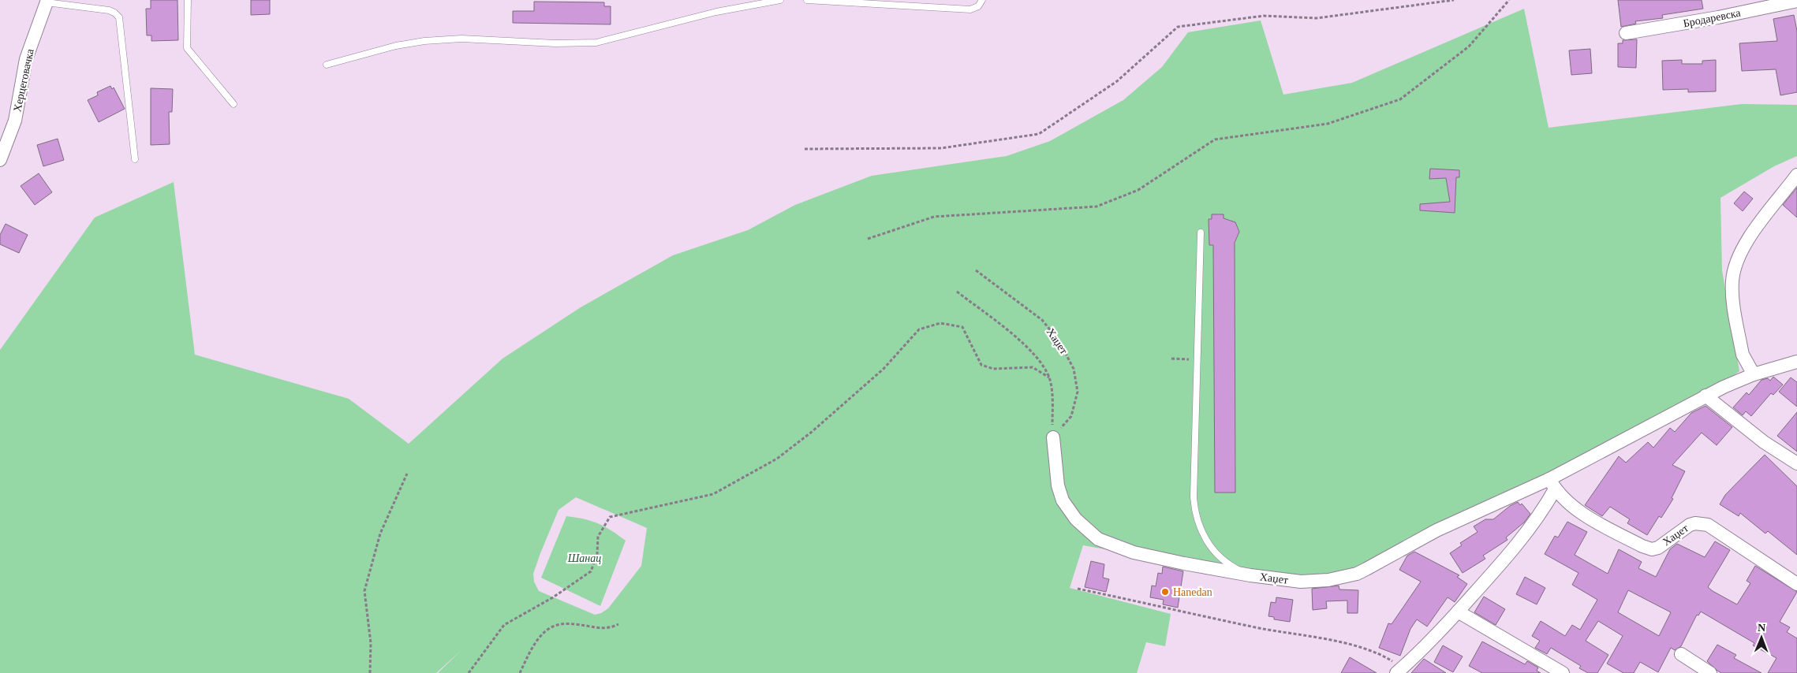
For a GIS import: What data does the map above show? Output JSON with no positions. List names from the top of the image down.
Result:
{
  "streets": {
    "street": ["Бродаревска", "Херцеговачка", "Хаџет"]
  },
  "parks": ["Шанац"],
  "places": ["Hanedan"],
  "north": "top"
}
